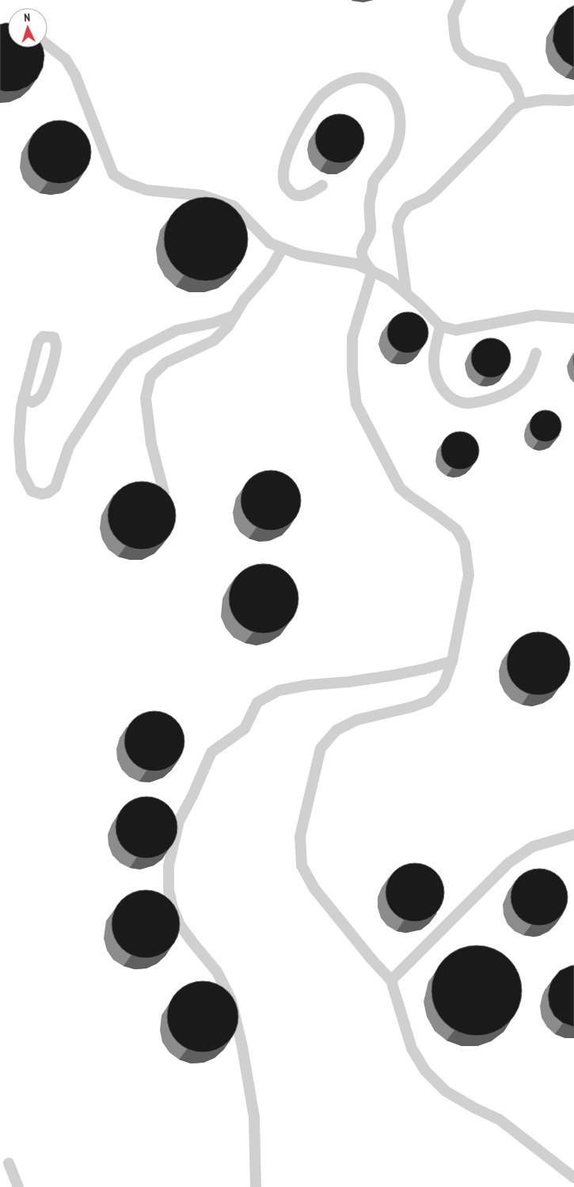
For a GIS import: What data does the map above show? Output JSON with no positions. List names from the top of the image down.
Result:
{
  "north": "top"
}
